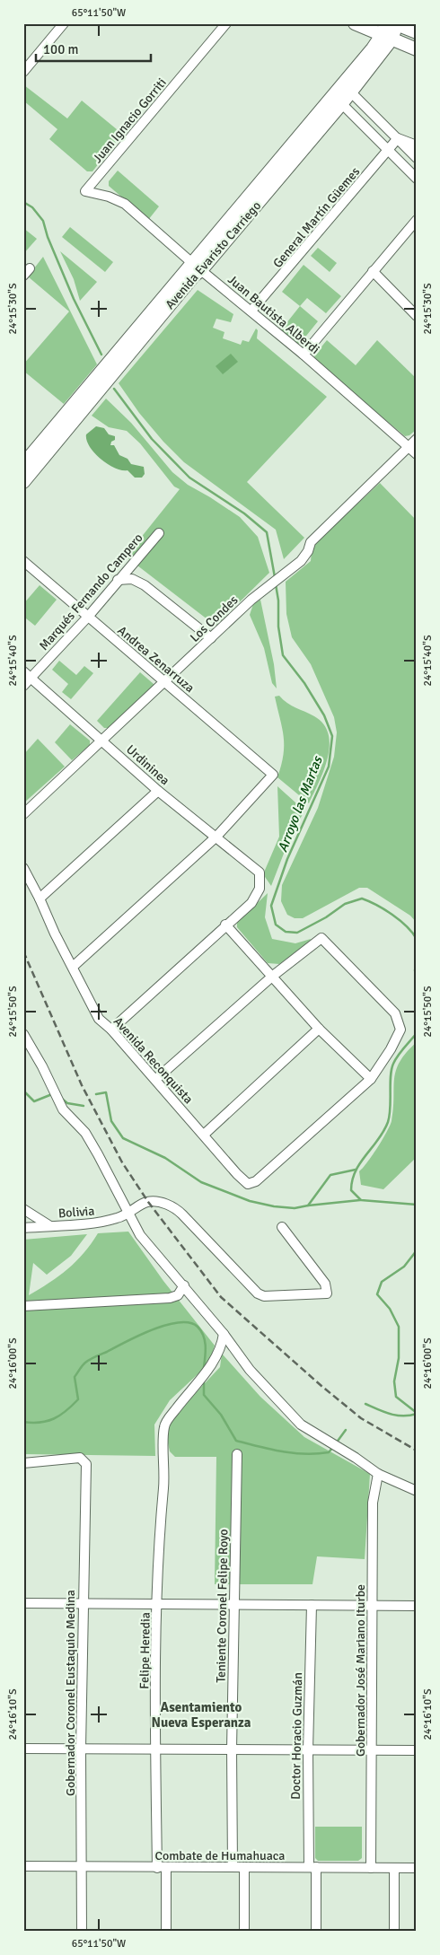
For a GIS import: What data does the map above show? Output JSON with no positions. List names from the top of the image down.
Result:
{
  "streets": {
    "street": [
      "Juan Ignacio Gorriti",
      "General Martín Güemes",
      "Avenida Evaristo Carriego",
      "Juan Bautista Alberdi",
      "Marqués Fernando Campero",
      "Los Condes",
      "Andrea Zenarruza",
      "Urdininea",
      "Avenida Reconquista",
      "Bolivia",
      "Teniente Coronel Felipe Royo",
      "Felipe Heredia",
      "Gobernador José Mariano Iturbe",
      "Gobernador Coronel Eustaquio Medina",
      "Doctor Horacio Guzmán",
      "Combate de Humahuaca"
    ]
  },
  "crossings": [
    ["Juan Ignacio Gorriti", "Juan Bautista Alberdi"],
    ["General Martín Güemes", "Juan Bautista Alberdi"],
    ["Avenida Evaristo Carriego", "Juan Bautista Alberdi"],
    ["Juan Bautista Alberdi", "Los Condes"],
    ["Marqués Fernando Campero", "Andrea Zenarruza"],
    ["Marqués Fernando Campero", "Urdininea"],
    ["Los Condes", "Andrea Zenarruza"],
    ["Los Condes", "Urdininea"],
    ["Andrea Zenarruza", "Urdininea"],
    ["Teniente Coronel Felipe Royo", "Combate de Humahuaca"],
    ["Felipe Heredia", "Combate de Humahuaca"],
    ["Gobernador José Mariano Iturbe", "Combate de Humahuaca"],
    ["Gobernador Coronel Eustaquio Medina", "Combate de Humahuaca"],
    ["Doctor Horacio Guzmán", "Combate de Humahuaca"]
  ],
  "districts": ["Asentamiento Nueva Esperanza"],
  "water": ["Arroyo las Martas"],
  "scale_bar": "100 m",
  "coordinates": [
    "65°11'50\"W",
    "24°15'30\"S",
    "24°15'40\"S",
    "24°15'50\"S",
    "24°16'00\"S",
    "24°16'10\"S"
  ]
}
